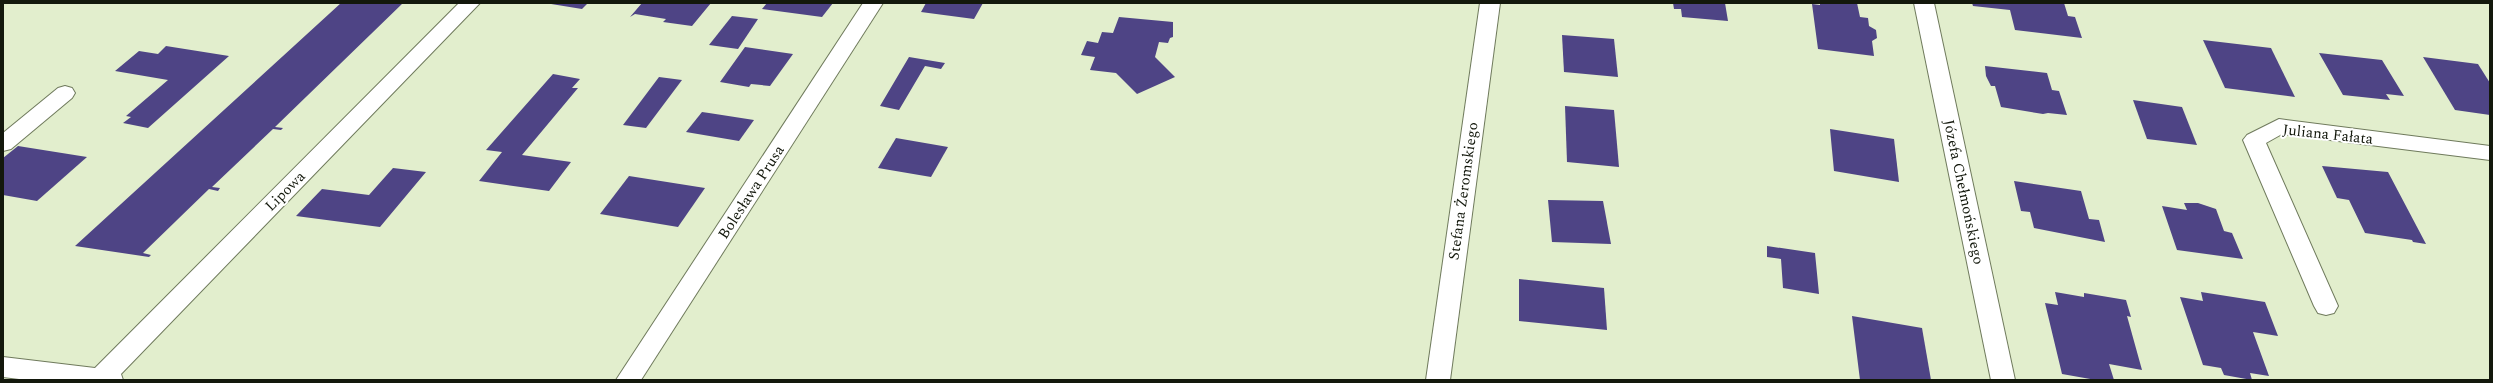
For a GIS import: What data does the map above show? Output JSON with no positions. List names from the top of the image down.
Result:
{
  "streets": {
    "street": [
      "Juliana Fałata",
      "Lipowa",
      "Stefana Żeromskiego",
      "Bolesława Prusa",
      "Józefa Chełmońskiego"
    ]
  }
}
